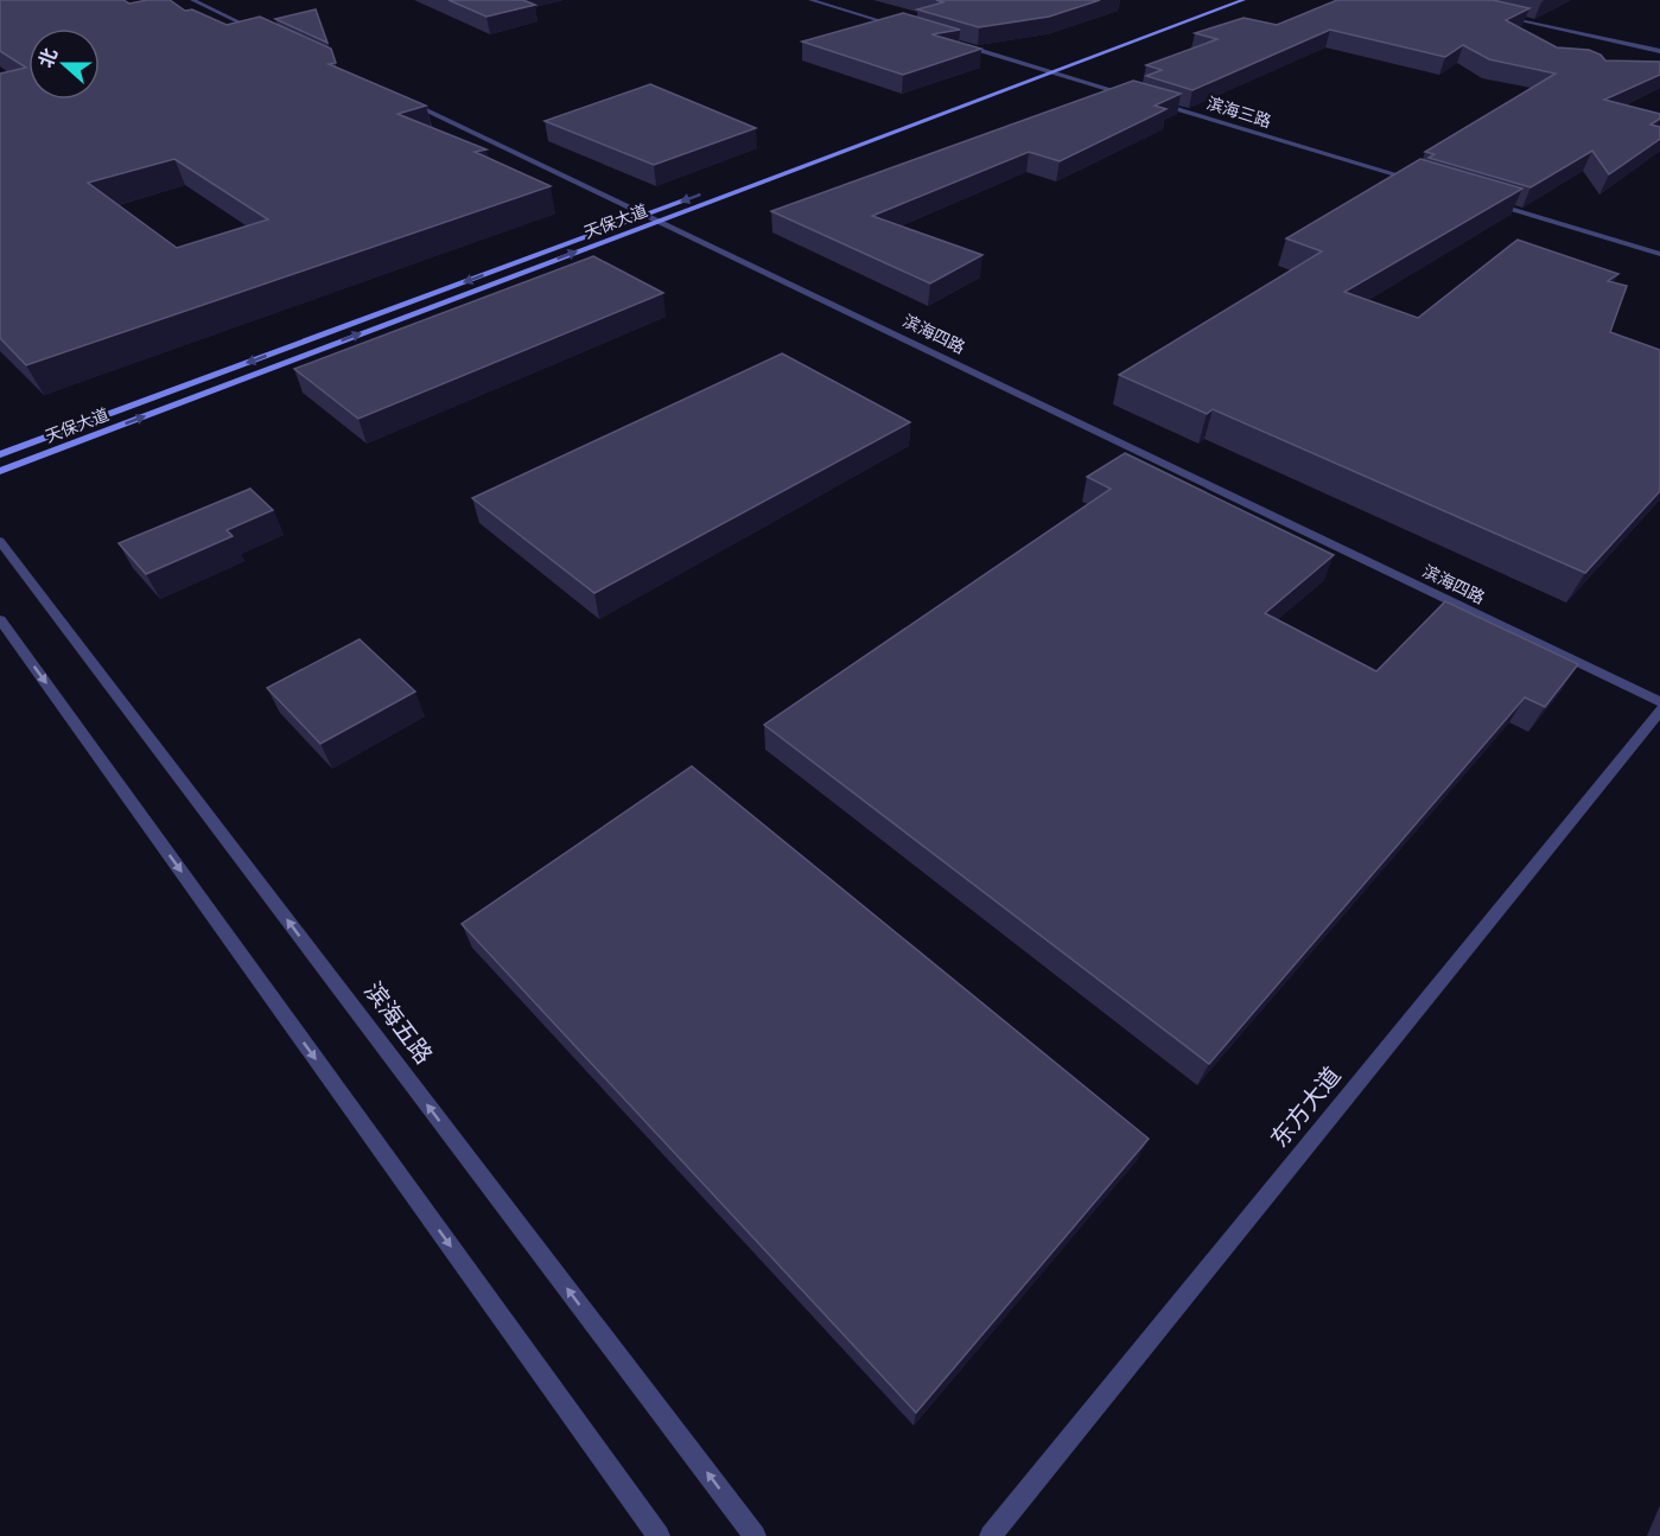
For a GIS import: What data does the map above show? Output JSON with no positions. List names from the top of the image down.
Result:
{
  "streets": {
    "main road": ["天保大道"],
    "street": [
      "滨海三路",
      "滨海四路",
      "滨海五路",
      "东方大道"
    ]
  },
  "crossings": [
    ["天保大道", "滨海四路"]
  ],
  "north": "left"
}
